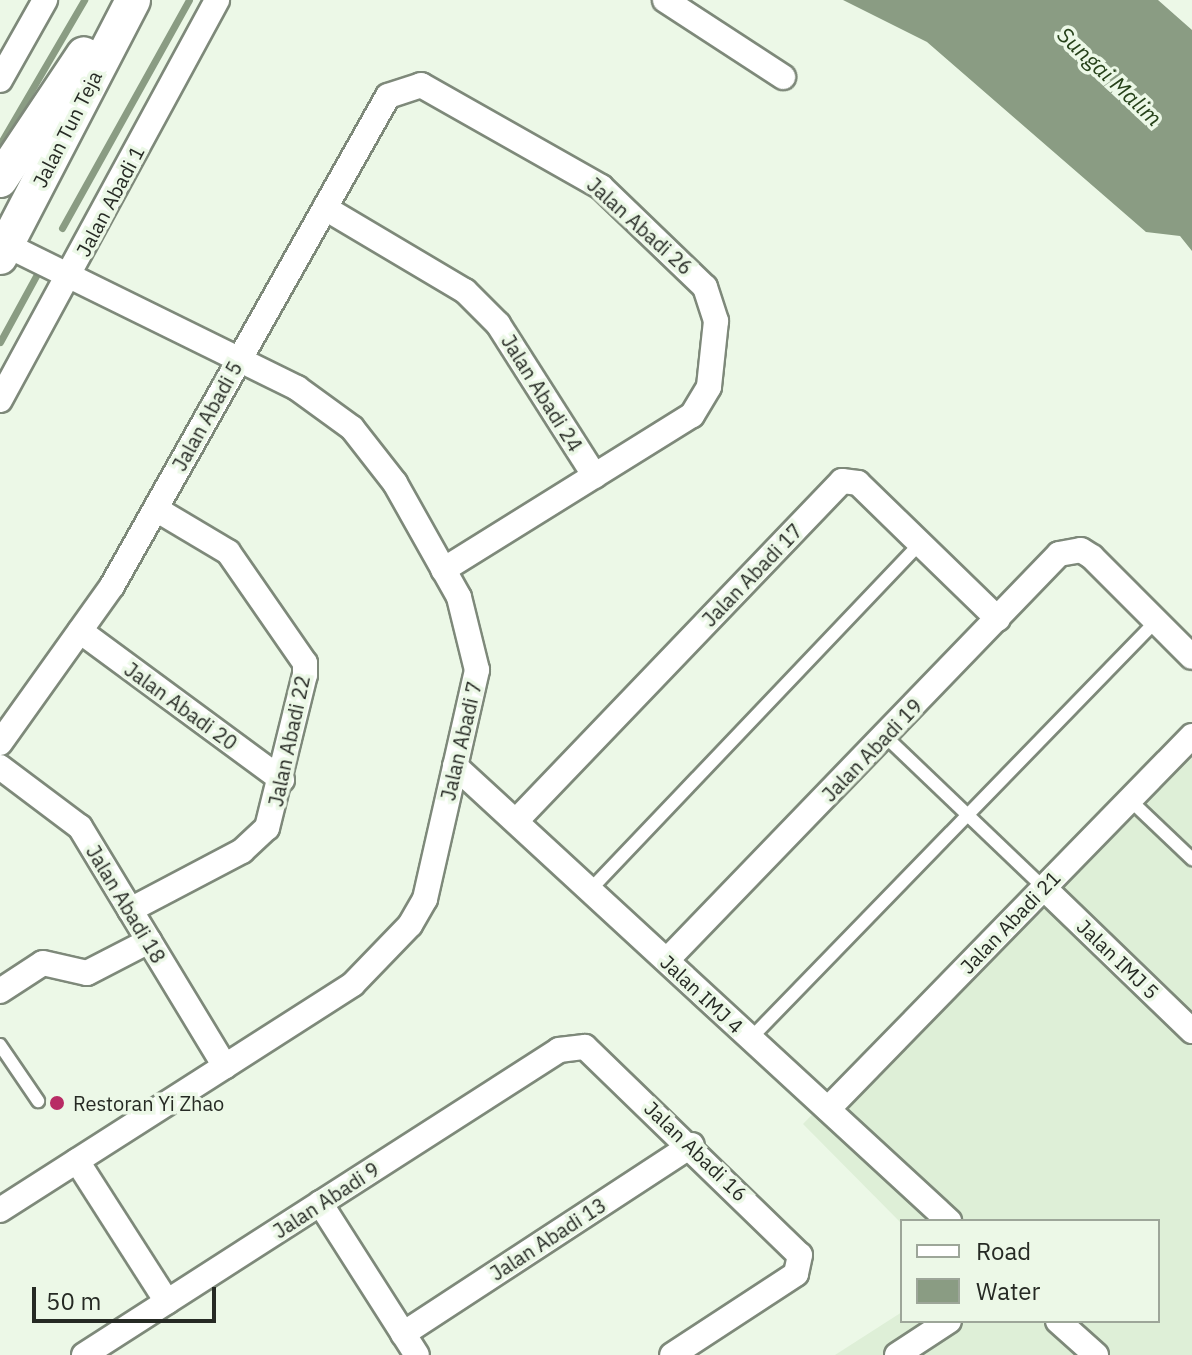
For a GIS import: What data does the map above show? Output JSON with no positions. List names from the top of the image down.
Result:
{
  "streets": {
    "main road": ["Jalan Tun Teja"],
    "street": [
      "Jalan Abadi 1",
      "Jalan Abadi 26",
      "Jalan Abadi 24",
      "Jalan Abadi 5",
      "Jalan Abadi 17",
      "Jalan Abadi 20",
      "Jalan Abadi 22",
      "Jalan Abadi 7",
      "Jalan Abadi 19",
      "Jalan Abadi 18",
      "Jalan Abadi 21",
      "Jalan IMJ 5",
      "Jalan IMJ 4",
      "Jalan Abadi 16",
      "Jalan Abadi 9",
      "Jalan Abadi 13"
    ]
  },
  "crossings": [
    ["Jalan Tun Teja", "Jalan Abadi 7"],
    ["Jalan Abadi 1", "Jalan Abadi 7"],
    ["Jalan Abadi 26", "Jalan Abadi 24"],
    ["Jalan Abadi 26", "Jalan Abadi 5"],
    ["Jalan Abadi 26", "Jalan Abadi 7"],
    ["Jalan Abadi 24", "Jalan Abadi 5"],
    ["Jalan Abadi 5", "Jalan Abadi 20"],
    ["Jalan Abadi 5", "Jalan Abadi 22"],
    ["Jalan Abadi 5", "Jalan Abadi 7"],
    ["Jalan Abadi 17", "Jalan Abadi 19"],
    ["Jalan Abadi 17", "Jalan IMJ 4"],
    ["Jalan Abadi 20", "Jalan Abadi 22"],
    ["Jalan Abadi 22", "Jalan Abadi 18"],
    ["Jalan Abadi 7", "Jalan Abadi 18"],
    ["Jalan Abadi 7", "Jalan IMJ 4"],
    ["Jalan Abadi 19", "Jalan IMJ 4"],
    ["Jalan Abadi 21", "Jalan IMJ 5"],
    ["Jalan Abadi 21", "Jalan IMJ 4"],
    ["Jalan Abadi 16", "Jalan Abadi 9"],
    ["Jalan Abadi 16", "Jalan Abadi 13"]
  ],
  "water": ["Sungai Malim"],
  "places": ["Restoran Yi Zhao"],
  "legend": ["Road", "Water"],
  "scale_bar": "50 m"
}
